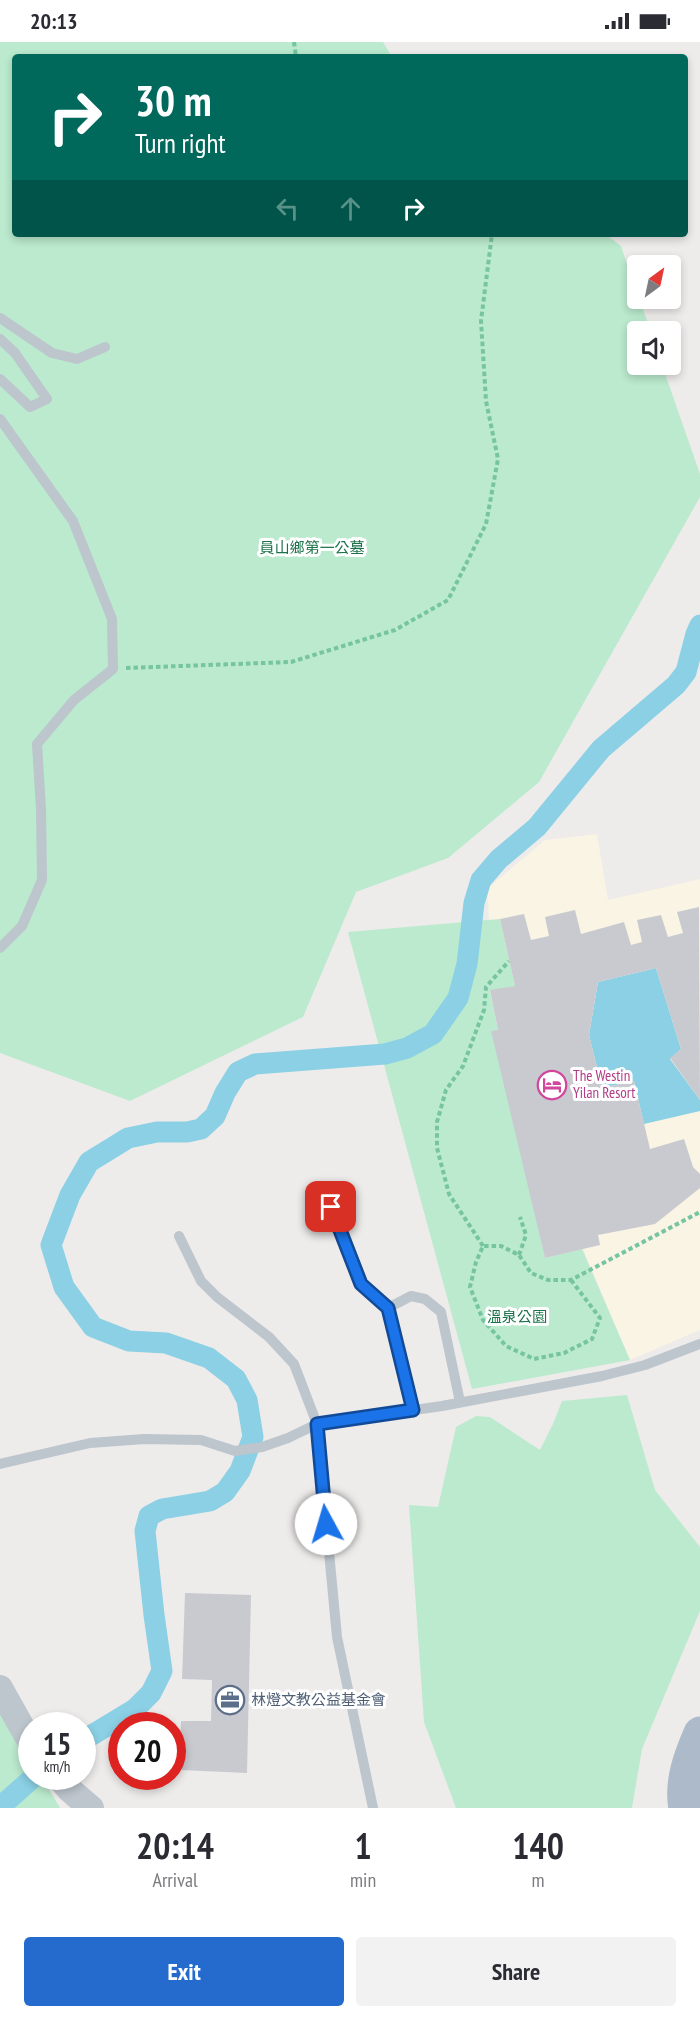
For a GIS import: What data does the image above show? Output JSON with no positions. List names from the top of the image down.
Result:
{
  "parks": ["員山鄉第一公墓", "溫泉公園"],
  "places": {
    "hotel": ["The Westin Yilan Resort"],
    "office": ["林燈文教公益基金會"]
  },
  "north": "top right",
  "page": {
    "status": "20:13",
    "turn": ["30 m", "Turn right"],
    "speed": "15 km/h",
    "limit": "20",
    "eta": [
      "20:14",
      "Arrival",
      "1",
      "min",
      "140",
      "m"
    ],
    "buttons": ["Exit", "Share"]
  }
}
